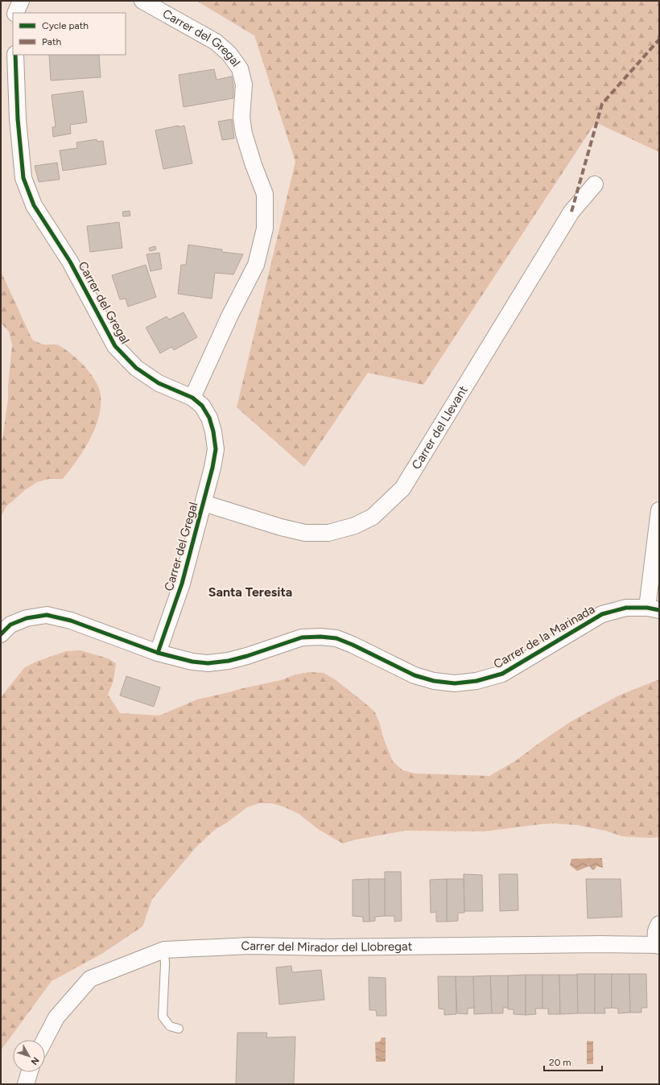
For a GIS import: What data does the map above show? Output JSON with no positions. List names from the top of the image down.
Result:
{
  "streets": {
    "street": [
      "Carrer del Gregal",
      "Carrer del Llevant",
      "Carrer de la Marinada",
      "Carrer del Mirador del Llobregat"
    ]
  },
  "crossings": [
    ["Carrer del Gregal", "Carrer del Llevant"],
    ["Carrer del Gregal", "Carrer de la Marinada"]
  ],
  "districts": ["Santa Teresita"],
  "legend": ["Cycle path", "Path"],
  "scale_bar": "20 m",
  "north": "bottom right"
}
